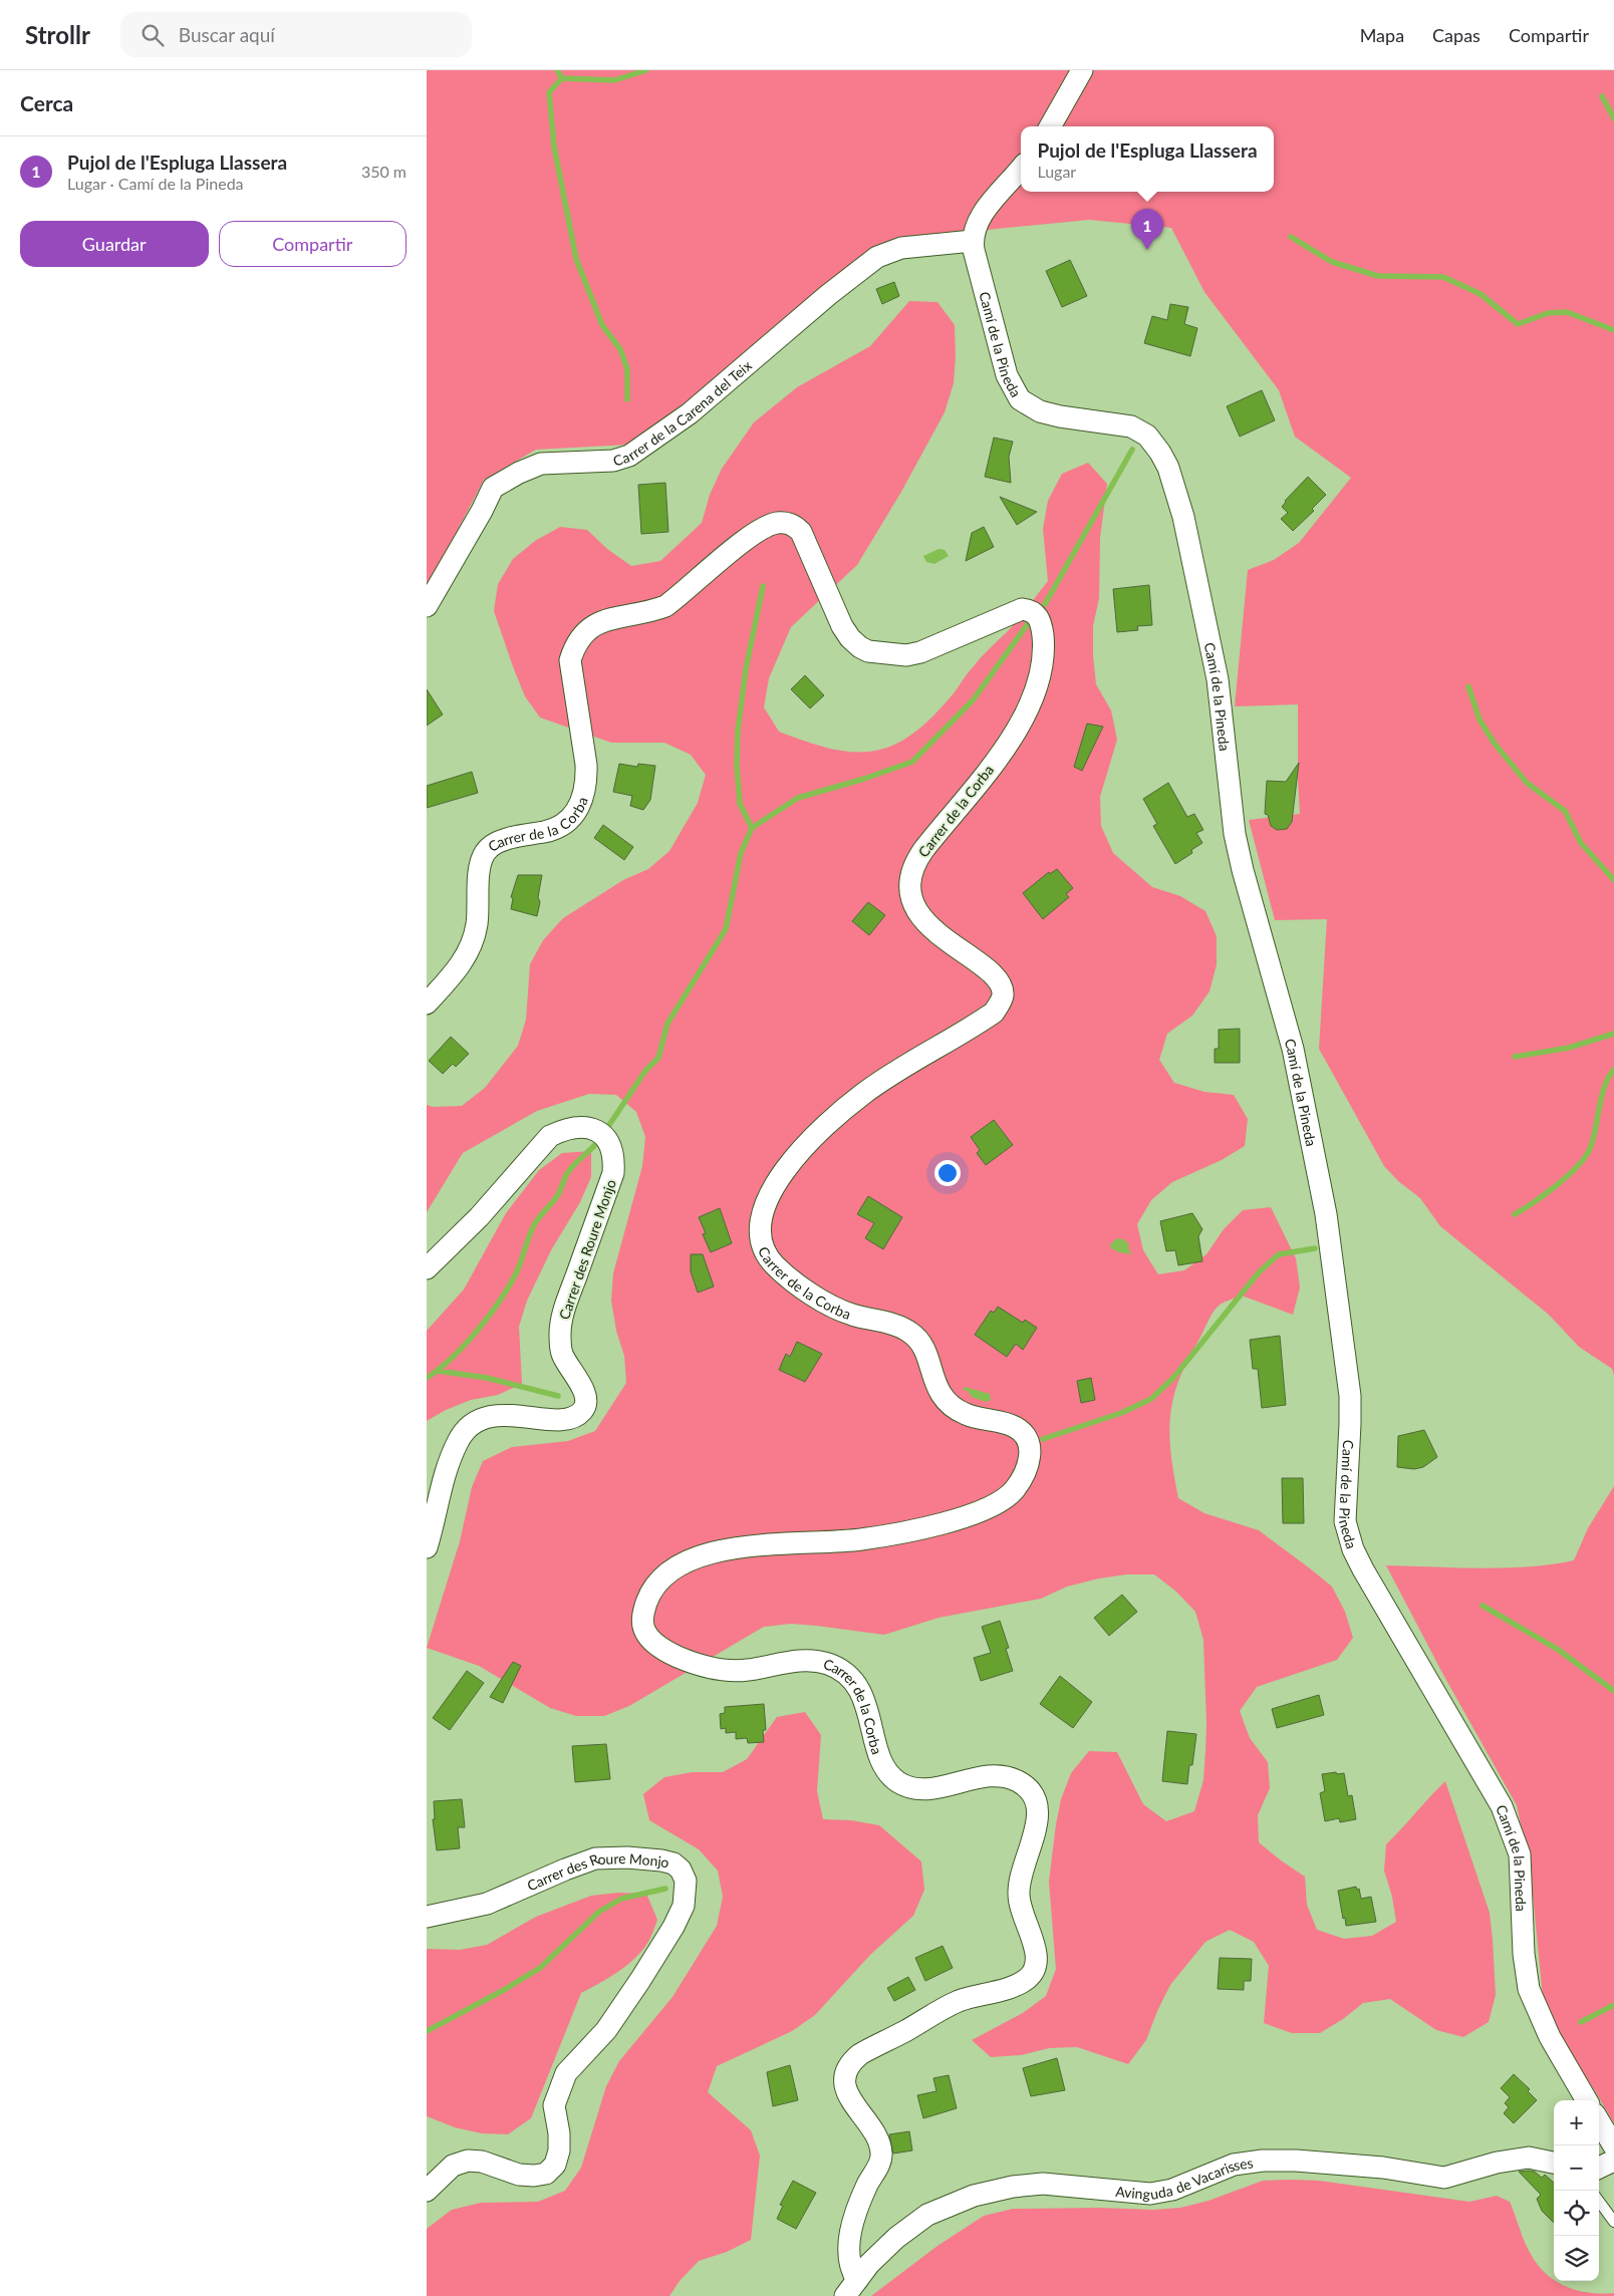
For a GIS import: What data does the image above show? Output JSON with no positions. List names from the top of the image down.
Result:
{
  "streets": {
    "street": [
      "Camí de la Pineda",
      "Carrer de la Carena del Teix",
      "Carrer de la Corba",
      "Carrer des Roure Monjo",
      "Avinguda de Vacarisses"
    ]
  },
  "crossings": [
    ["Camí de la Pineda", "Carrer de la Carena del Teix"],
    ["Carrer de la Corba", "Avinguda de Vacarisses"]
  ],
  "page": {
    "header": "Strollr",
    "search": "Buscar aquí",
    "nav": ["Mapa", "Capas", "Compartir"],
    "heading": "Cerca",
    "popup": ["Pujol de l'Espluga Llassera", "Lugar"],
    "list": [
      {
        "mark": "1",
        "name": "Pujol de l'Espluga Llassera",
        "note": "Lugar · Camí de la Pineda",
        "value": "350 m"
      }
    ],
    "buttons": ["Guardar", "Compartir"],
    "pins": "1",
    "map_buttons": ["+", "−"]
  }
}
